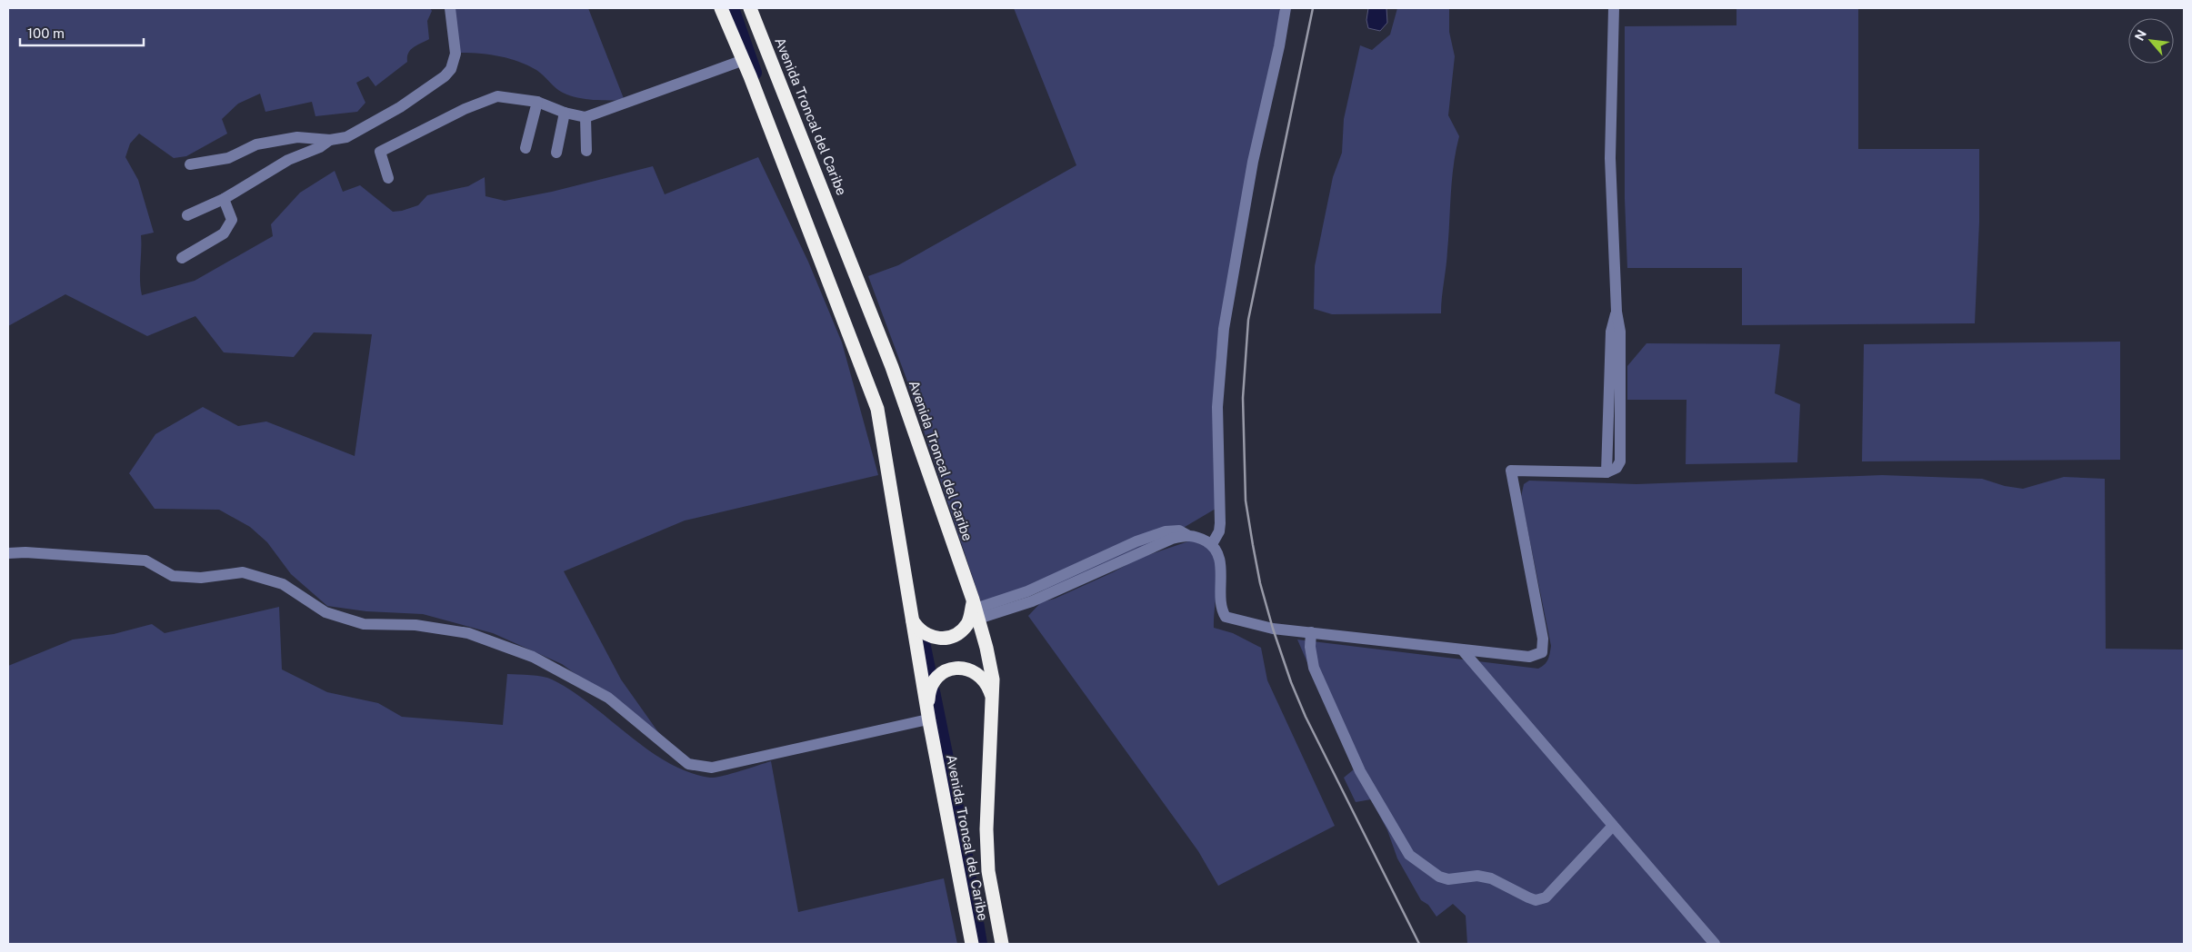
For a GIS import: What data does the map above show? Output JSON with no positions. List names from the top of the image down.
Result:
{
  "streets": {
    "highway": ["Avenida Troncal del Caribe"]
  },
  "scale_bar": "100 m",
  "north": "top left"
}
